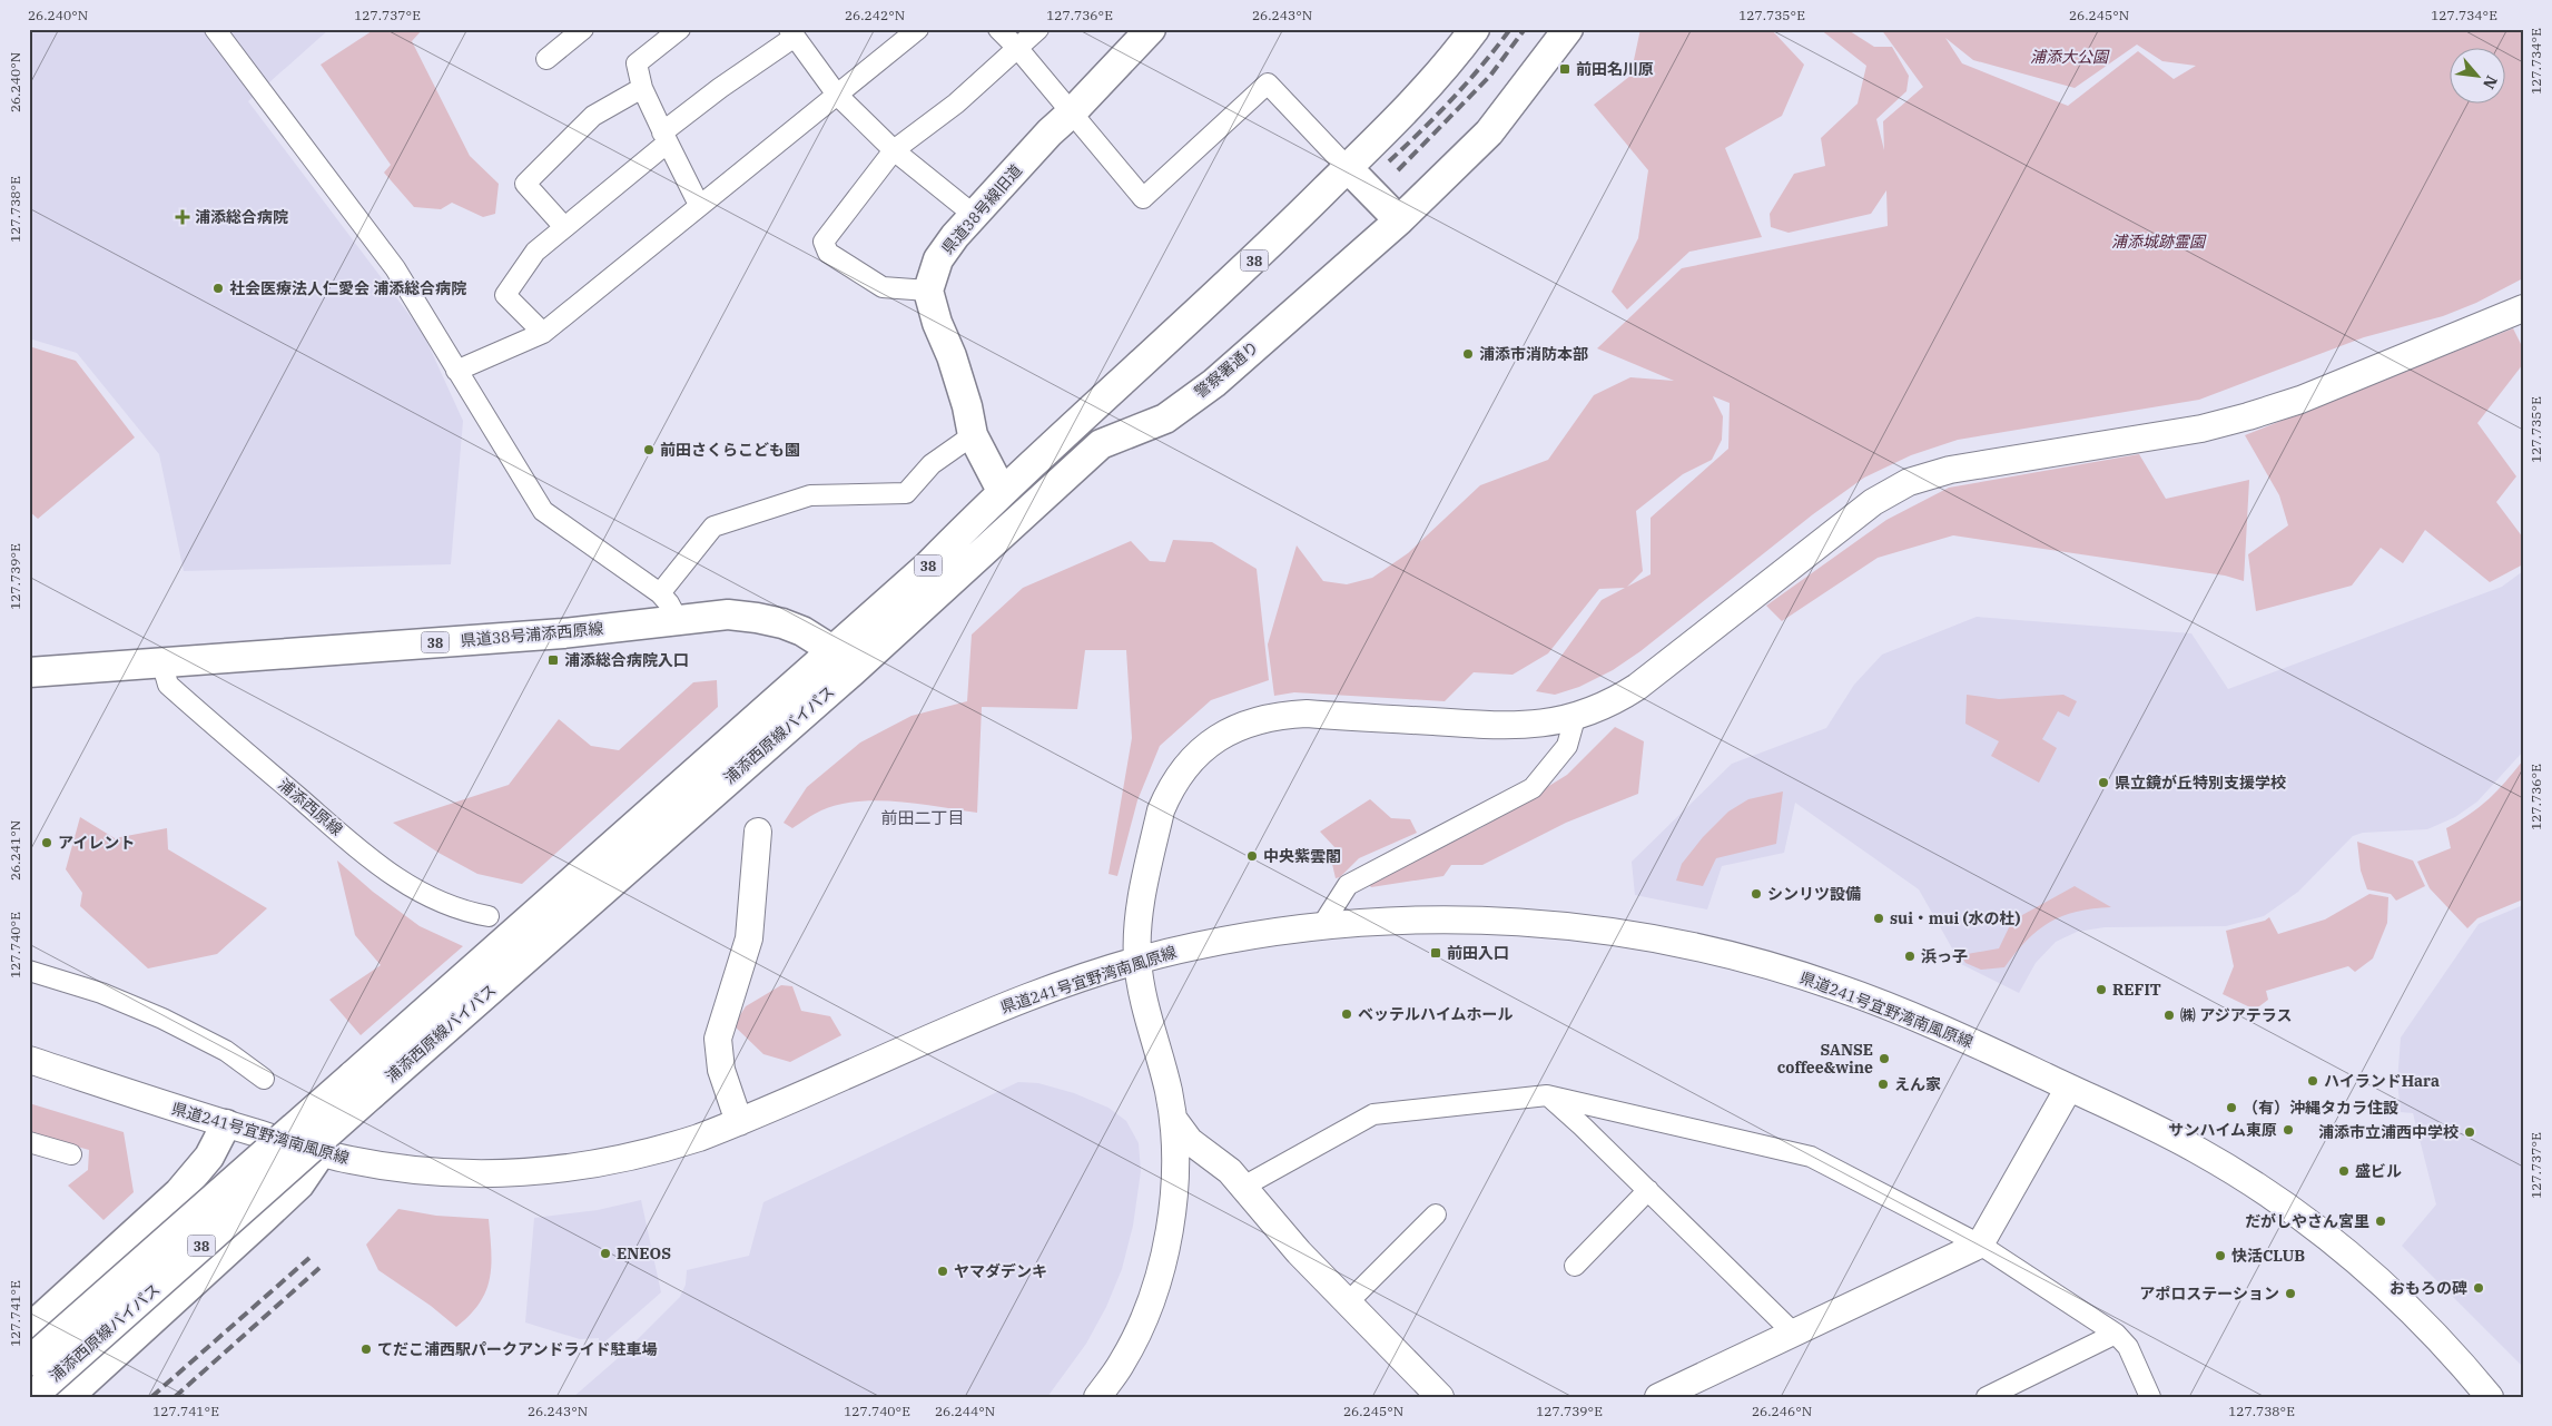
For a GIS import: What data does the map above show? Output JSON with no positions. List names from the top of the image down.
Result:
{
  "streets": {
    "main road": [
      "県道38号線旧道",
      "38",
      "警察署通り",
      "県道38号浦添西原線",
      "浦添西原線バイパス"
    ],
    "street": ["浦添西原線", "県道241号宜野湾南風原線"]
  },
  "crossings": [
    ["38", "県道38号浦添西原線"],
    ["38", "浦添西原線バイパス"],
    ["警察署通り", "県道38号浦添西原線"],
    ["警察署通り", "浦添西原線バイパス"],
    ["県道38号浦添西原線", "浦添西原線バイパス"],
    ["県道38号浦添西原線", "浦添西原線"]
  ],
  "districts": ["前田二丁目"],
  "parks": ["浦添大公園", "浦添城跡霊園"],
  "places": {
    "transit": ["前田名川原", "浦添総合病院入口", "前田入口"],
    "health": ["浦添総合病院"],
    "other": [
      "社会医療法人仁愛会 浦添総合病院",
      "浦添市消防本部",
      "前田さくらこども園",
      "県立鏡が丘特別支援学校",
      "アイレント",
      "中央紫雲閣",
      "シンリツ設備",
      "sui・mui (水の杜)",
      "浜っ子",
      "REFIT",
      "ベッテルハイムホール",
      "㈱ アジアテラス",
      "SANSE coffee&wine",
      "ハイランドHara",
      "えん家",
      "（有）沖縄タカラ住設",
      "サンハイム東原",
      "浦添市立浦西中学校",
      "盛ビル",
      "だがしやさん宮里",
      "ENEOS",
      "快活CLUB",
      "ヤマダデンキ",
      "おもろの碑",
      "アポロステーション",
      "てだこ浦西駅パークアンドライド駐車場"
    ]
  },
  "north": "bottom right",
  "coordinates": [
    "26.240°N",
    "127.737°E",
    "26.242°N",
    "127.736°E",
    "26.243°N",
    "127.735°E",
    "26.245°N",
    "127.734°E",
    "127.738°E",
    "127.739°E",
    "26.241°N",
    "127.740°E",
    "127.741°E",
    "26.244°N",
    "26.246°N"
  ]
}
